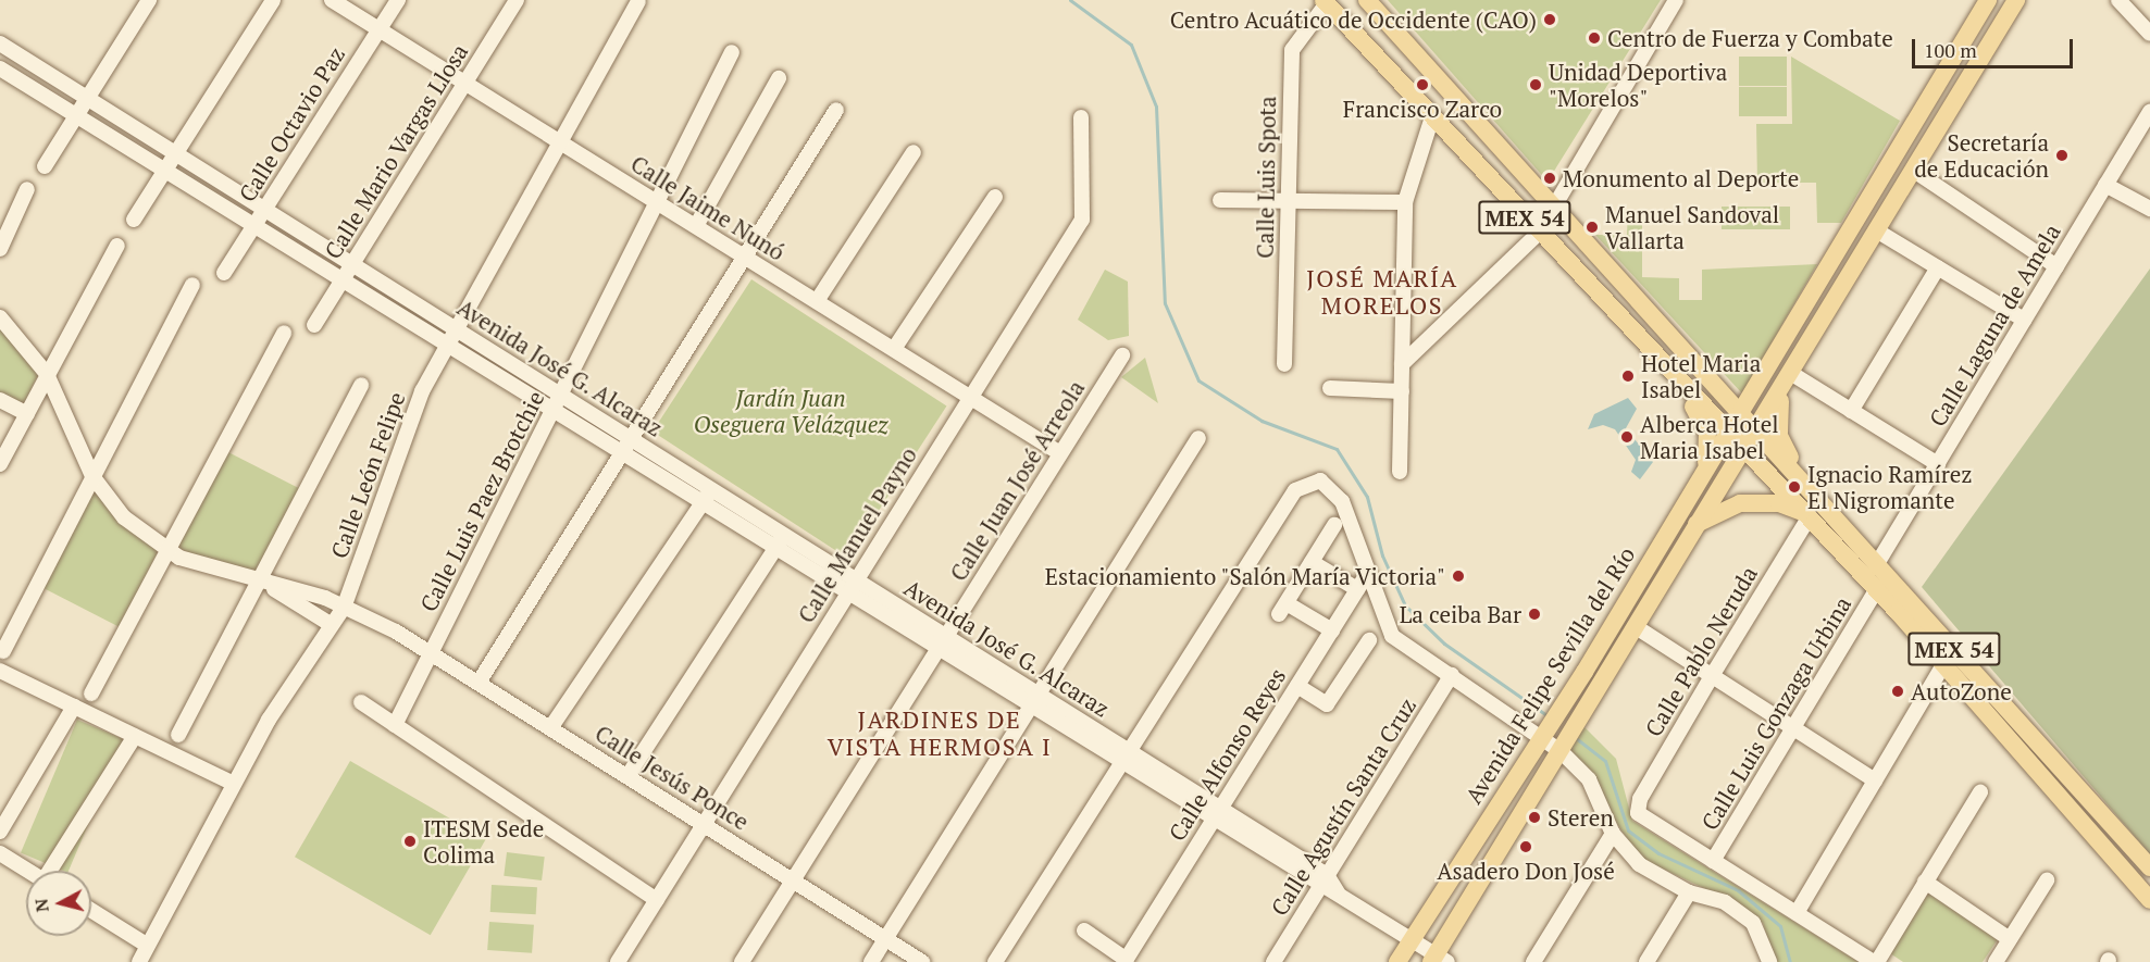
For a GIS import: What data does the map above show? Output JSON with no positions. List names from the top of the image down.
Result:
{
  "streets": {
    "main road": ["MEX 54", "Avenida Felipe Sevilla del Río"],
    "street": [
      "Calle Octavio Paz",
      "Calle Mario Vargas Llosa",
      "Calle Luis Spota",
      "Calle Jaime Nunó",
      "Calle Laguna de Amela",
      "Avenida José G. Alcaraz",
      "Calle León Felipe",
      "Calle Juan José Arreola",
      "Calle Luis Paez Brotchie",
      "Calle Manuel Payno",
      "Calle Pablo Neruda",
      "Calle Luis Gonzaga Urbina",
      "Calle Alfonso Reyes",
      "Calle Jesús Ponce",
      "Calle Agustín Santa Cruz"
    ]
  },
  "crossings": [
    ["Calle Octavio Paz", "Calle Jaime Nunó"],
    ["Calle Octavio Paz", "Avenida José G. Alcaraz"],
    ["Calle Mario Vargas Llosa", "Calle Jaime Nunó"],
    ["Calle Mario Vargas Llosa", "Avenida José G. Alcaraz"],
    ["Calle Luis Spota", "MEX 54"],
    ["Calle Jaime Nunó", "Calle León Felipe"],
    ["Calle Jaime Nunó", "Calle Juan José Arreola"],
    ["Calle Jaime Nunó", "Calle Luis Paez Brotchie"],
    ["Calle Jaime Nunó", "Calle Manuel Payno"],
    ["MEX 54", "Calle Laguna de Amela"],
    ["MEX 54", "Calle Pablo Neruda"],
    ["MEX 54", "Avenida Felipe Sevilla del Río"],
    ["MEX 54", "Calle Luis Gonzaga Urbina"],
    ["Avenida José G. Alcaraz", "Calle León Felipe"],
    ["Avenida José G. Alcaraz", "Calle Juan José Arreola"],
    ["Avenida José G. Alcaraz", "Calle Luis Paez Brotchie"],
    ["Avenida José G. Alcaraz", "Calle Manuel Payno"],
    ["Avenida José G. Alcaraz", "Avenida Felipe Sevilla del Río"],
    ["Avenida José G. Alcaraz", "Calle Alfonso Reyes"],
    ["Avenida José G. Alcaraz", "Calle Agustín Santa Cruz"],
    ["Calle León Felipe", "Calle Jesús Ponce"],
    ["Calle Juan José Arreola", "Calle Jesús Ponce"],
    ["Calle Luis Paez Brotchie", "Calle Jesús Ponce"],
    ["Calle Manuel Payno", "Calle Jesús Ponce"],
    ["Calle Pablo Neruda", "Calle Luis Gonzaga Urbina"]
  ],
  "districts": ["JOSÉ MARÍA MORELOS", "JARDINES DE VISTA HERMOSA I"],
  "parks": ["Jardín Juan Oseguera Velázquez"],
  "places": [
    "Centro Acuático de Occidente (CAO)",
    "Centro de Fuerza y Combate",
    "Francisco Zarco",
    "Unidad Deportiva \"Morelos\"",
    "Secretaría de Educación",
    "Monumento al Deporte",
    "Manuel Sandoval Vallarta",
    "Hotel Maria Isabel",
    "Alberca Hotel Maria Isabel",
    "Ignacio Ramírez El Nigromante",
    "Estacionamiento \"Salón María Victoria\"",
    "La ceiba Bar",
    "AutoZone",
    "Steren",
    "ITESM Sede Colima",
    "Asadero Don José"
  ],
  "scale_bar": "100 m",
  "north": "left"
}
